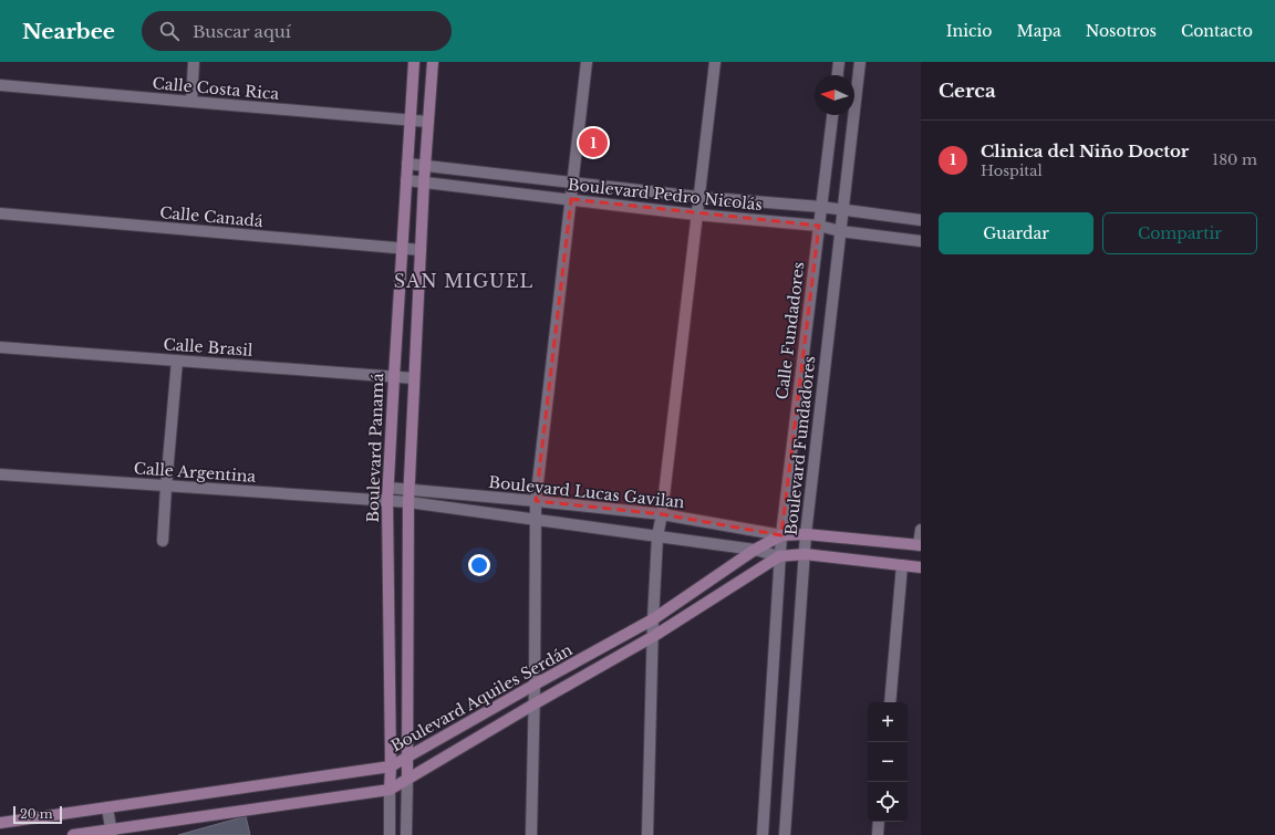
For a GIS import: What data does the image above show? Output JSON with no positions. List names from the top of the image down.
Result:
{
  "streets": {
    "street": [
      "Calle Costa Rica",
      "Boulevard Pedro Nicolás",
      "Calle Canadá",
      "Calle Fundadores",
      "Calle Brasil",
      "Boulevard Fundadores",
      "Boulevard Panamá",
      "Calle Argentina",
      "Boulevard Lucas Gavilan",
      "Boulevard Aquiles Serdán"
    ]
  },
  "crossings": [
    ["Calle Costa Rica", "Boulevard Panamá"],
    ["Boulevard Pedro Nicolás", "Calle Fundadores"],
    ["Boulevard Pedro Nicolás", "Boulevard Fundadores"],
    ["Boulevard Pedro Nicolás", "Boulevard Panamá"],
    ["Calle Canadá", "Boulevard Panamá"],
    ["Calle Fundadores", "Boulevard Fundadores"],
    ["Calle Fundadores", "Boulevard Lucas Gavilan"],
    ["Calle Fundadores", "Boulevard Aquiles Serdán"],
    ["Calle Brasil", "Boulevard Panamá"],
    ["Boulevard Fundadores", "Boulevard Lucas Gavilan"],
    ["Boulevard Fundadores", "Boulevard Aquiles Serdán"],
    ["Boulevard Panamá", "Calle Argentina"],
    ["Boulevard Panamá", "Boulevard Lucas Gavilan"],
    ["Boulevard Panamá", "Boulevard Aquiles Serdán"],
    ["Calle Argentina", "Boulevard Lucas Gavilan"],
    ["Boulevard Lucas Gavilan", "Boulevard Aquiles Serdán"]
  ],
  "districts": ["SAN MIGUEL"],
  "scale_bar": "20 m",
  "north": "left",
  "page": {
    "header": "Nearbee",
    "search": "Buscar aquí",
    "nav": [
      "Inicio",
      "Mapa",
      "Nosotros",
      "Contacto"
    ],
    "heading": "Cerca",
    "list": [
      {
        "mark": "1",
        "name": "Clinica del Niño Doctor",
        "note": "Hospital",
        "value": "180 m"
      }
    ],
    "pins": "1",
    "buttons": ["Guardar", "Compartir"],
    "map_buttons": ["+", "−"],
    "scale": "20 m"
  }
}
